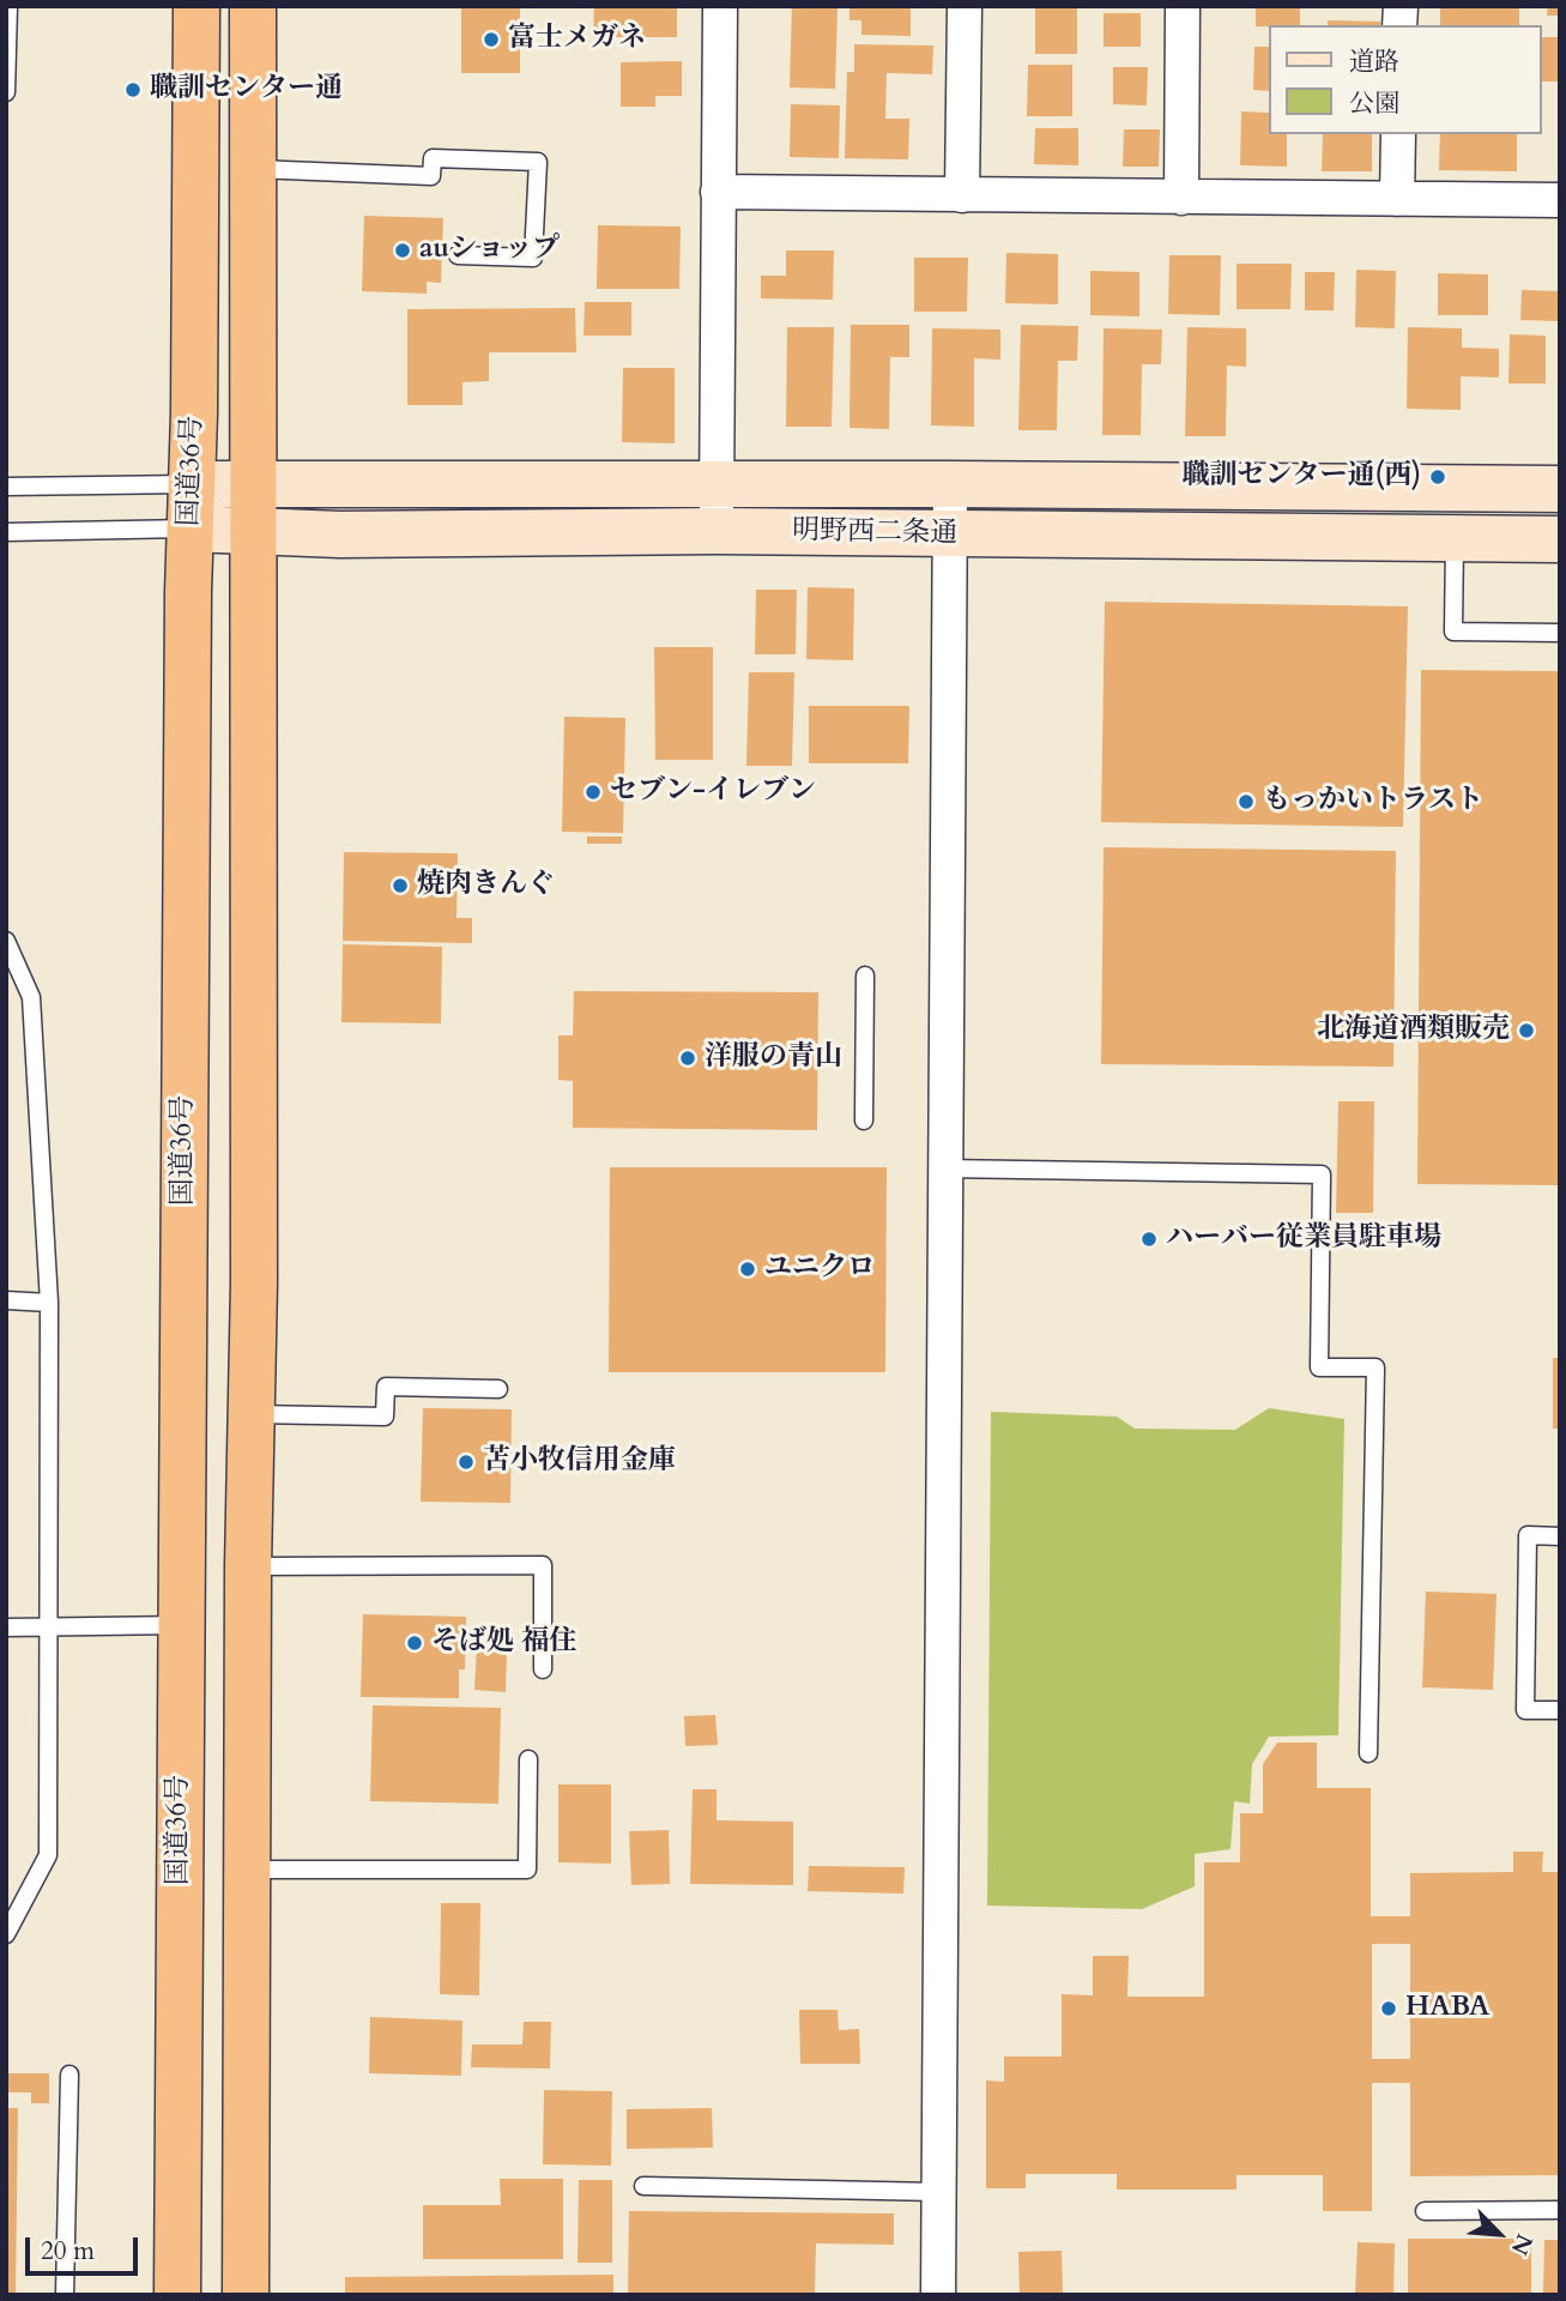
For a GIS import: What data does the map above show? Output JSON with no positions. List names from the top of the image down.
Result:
{
  "streets": {
    "highway": ["国道36号"],
    "street": ["明野西二条通"]
  },
  "crossings": [
    ["国道36号", "明野西二条通"]
  ],
  "places": [
    "富士メガネ",
    "職訓センター通",
    "auショップ",
    "職訓センター通(西)",
    "セブン-イレブン",
    "もっかいトラスト",
    "焼肉きんぐ",
    "北海道酒類販売",
    "洋服の青山",
    "ハーバー従業員駐車場",
    "ユニクロ",
    "苫小牧信用金庫",
    "そば処 福住",
    "HABA"
  ],
  "legend": ["道路", "公園"],
  "scale_bar": "20 m",
  "north": "bottom right"
}
